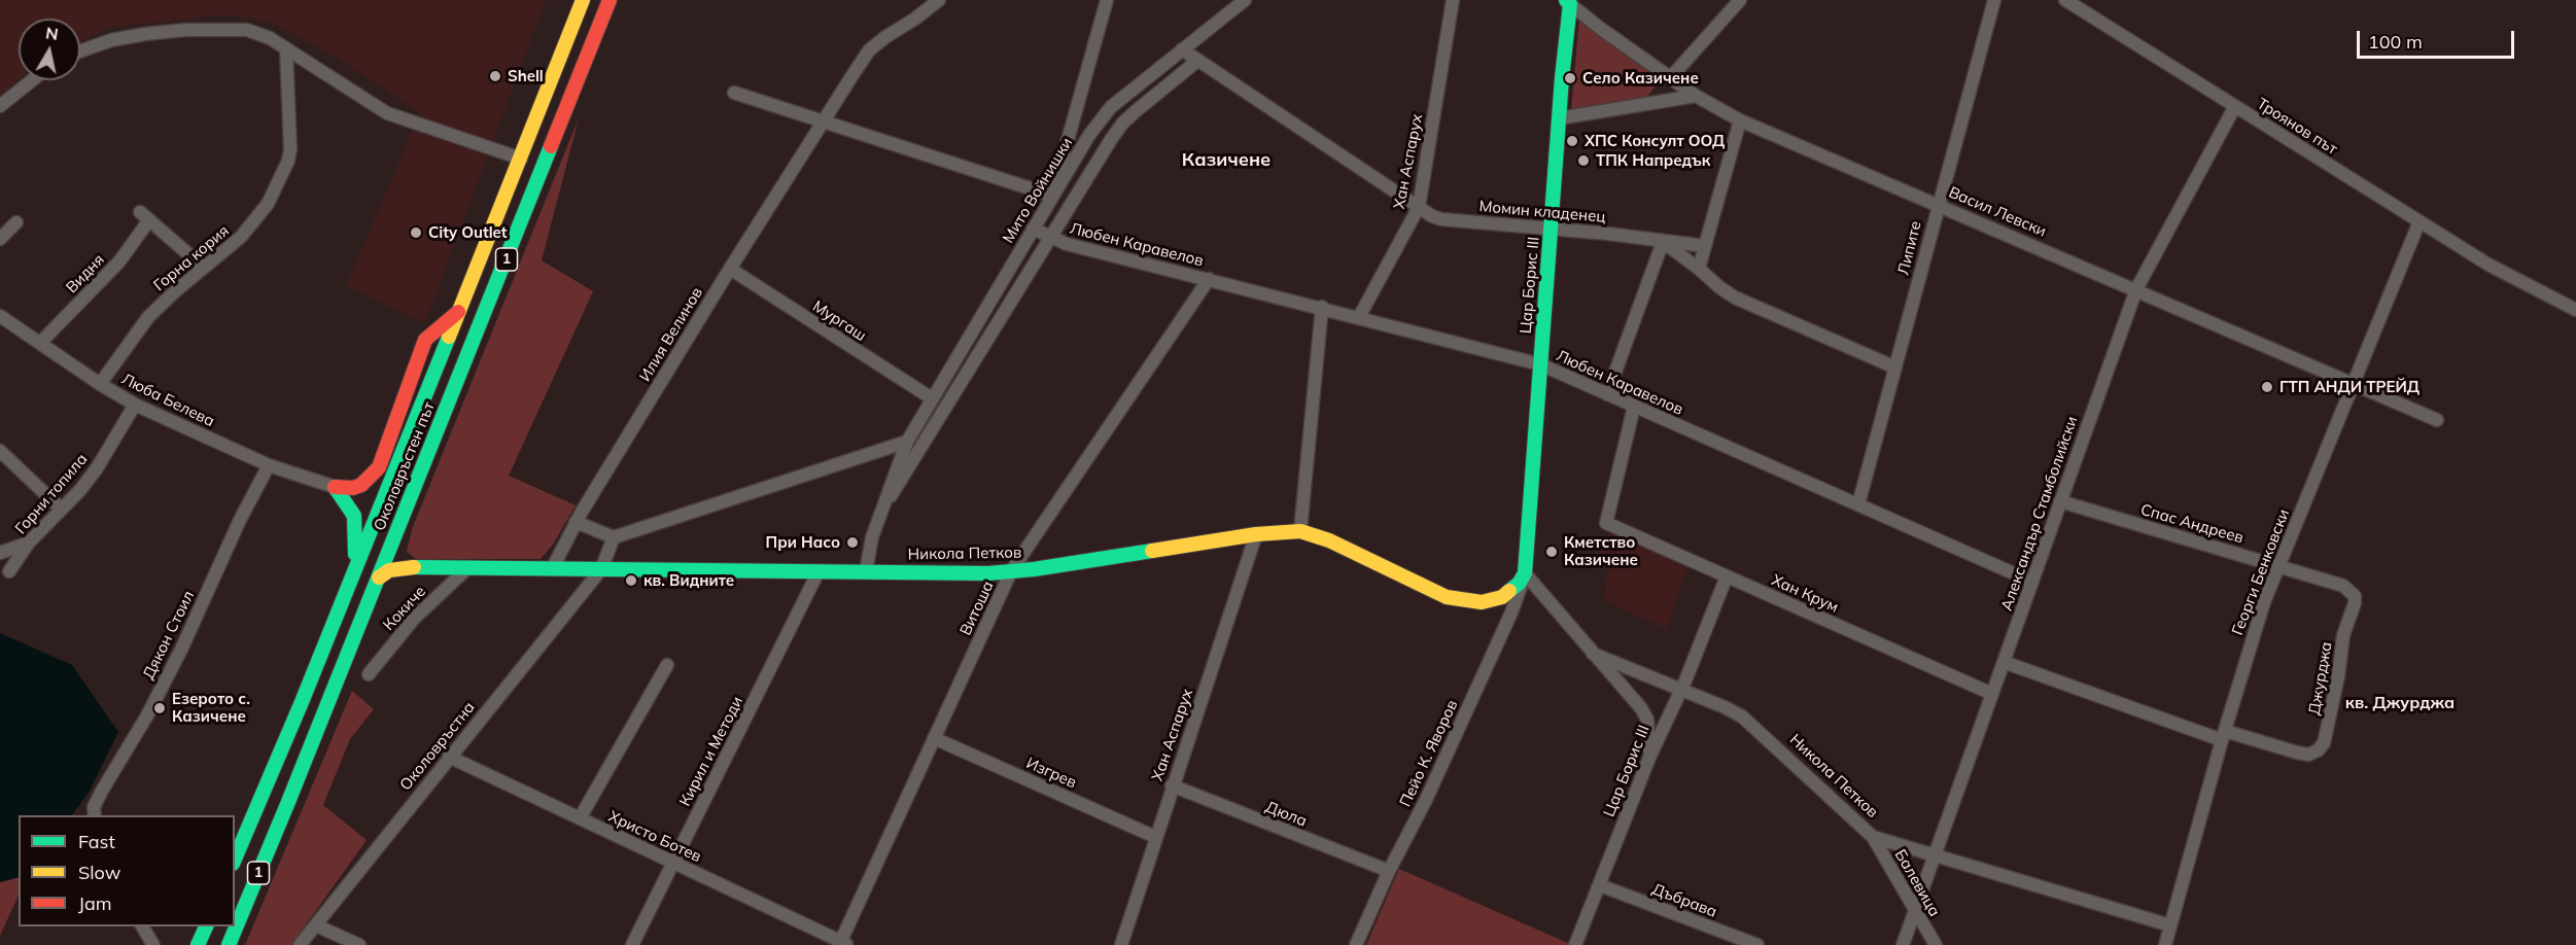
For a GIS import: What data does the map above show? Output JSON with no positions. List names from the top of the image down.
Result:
{
  "streets": {
    "main road": [
      "1",
      "Цар Борис III",
      "Околовръстен път",
      "Никола Петков"
    ],
    "street": [
      "Троянов път",
      "Хан Аспарух",
      "Мито Войнишки",
      "Момин кладенец",
      "Васил Левски",
      "Любен Каравелов",
      "Липите",
      "Горна кория",
      "Видня",
      "Мургаш",
      "Илия Велинов",
      "Люба Белева",
      "Горни топила",
      "Александър Стамболийски",
      "Спас Андреев",
      "Георги Бенковски",
      "Хан Крум",
      "Кокиче",
      "Витоша",
      "Дякон Стоил",
      "Джурджа",
      "Околовръстна",
      "Кирил и Методи",
      "Пейо К. Яворов",
      "Изгрев",
      "Дюла",
      "Христо Ботев",
      "Балевица",
      "Дъбрава"
    ]
  },
  "crossings": [
    ["Троянов път", "Александър Стамболийски"],
    ["Троянов път", "Георги Бенковски"],
    ["Хан Аспарух", "Момин кладенец"],
    ["Хан Аспарух", "Любен Каравелов"],
    ["Хан Аспарух", "Никола Петков"],
    ["Хан Аспарух", "Изгрев"],
    ["Хан Аспарух", "Дюла"],
    ["Мито Войнишки", "Момин кладенец"],
    ["Мито Войнишки", "Любен Каравелов"],
    ["Мито Войнишки", "Мургаш"],
    ["Мито Войнишки", "Никола Петков"],
    ["Момин кладенец", "Цар Борис III"],
    ["Васил Левски", "Липите"],
    ["Васил Левски", "Цар Борис III"],
    ["Васил Левски", "Александър Стамболийски"],
    ["Васил Левски", "Георги Бенковски"],
    ["Любен Каравелов", "Липите"],
    ["Любен Каравелов", "Цар Борис III"],
    ["Любен Каравелов", "Александър Стамболийски"],
    ["Любен Каравелов", "Хан Крум"],
    ["Любен Каравелов", "Витоша"],
    ["Горна кория", "Видня"],
    ["Горна кория", "Люба Белева"],
    ["Видня", "Люба Белева"],
    ["Цар Борис III", "Никола Петков"],
    ["Цар Борис III", "Хан Крум"],
    ["Цар Борис III", "Пейо К. Яворов"],
    ["Цар Борис III", "Дъбрава"],
    ["Мургаш", "Илия Велинов"],
    ["Илия Велинов", "Никола Петков"],
    ["Люба Белева", "Горни топила"],
    ["Люба Белева", "Дякон Стоил"],
    ["Околовръстен път", "Никола Петков"],
    ["Александър Стамболийски", "Спас Андреев"],
    ["Александър Стамболийски", "Никола Петков"],
    ["Александър Стамболийски", "Хан Крум"],
    ["Александър Стамболийски", "Балевица"],
    ["Спас Андреев", "Георги Бенковски"],
    ["Спас Андреев", "Джурджа"],
    ["Никола Петков", "Георги Бенковски"],
    ["Никола Петков", "Кокиче"],
    ["Никола Петков", "Витоша"],
    ["Никола Петков", "Околовръстна"],
    ["Никола Петков", "Кирил и Методи"],
    ["Никола Петков", "Пейо К. Яворов"],
    ["Никола Петков", "Балевица"],
    ["Георги Бенковски", "Джурджа"],
    ["Витоша", "Изгрев"],
    ["Витоша", "Христо Ботев"],
    ["Околовръстна", "Христо Ботев"],
    ["Кирил и Методи", "Христо Ботев"],
    ["Пейо К. Яворов", "Дюла"]
  ],
  "districts": ["Казичене", "кв. Джурджа"],
  "places": [
    "Shell",
    "Село Казичене",
    "ХПС Консулт ООД",
    "ТПК Напредък",
    "City Outlet",
    "ГТП АНДИ ТРЕЙД",
    "При Насо",
    "Кметство Казичене",
    "кв. Видните",
    "Езерото с. Казичене"
  ],
  "legend": ["Fast", "Slow", "Jam"],
  "scale_bar": "100 m",
  "north": "top"
}
